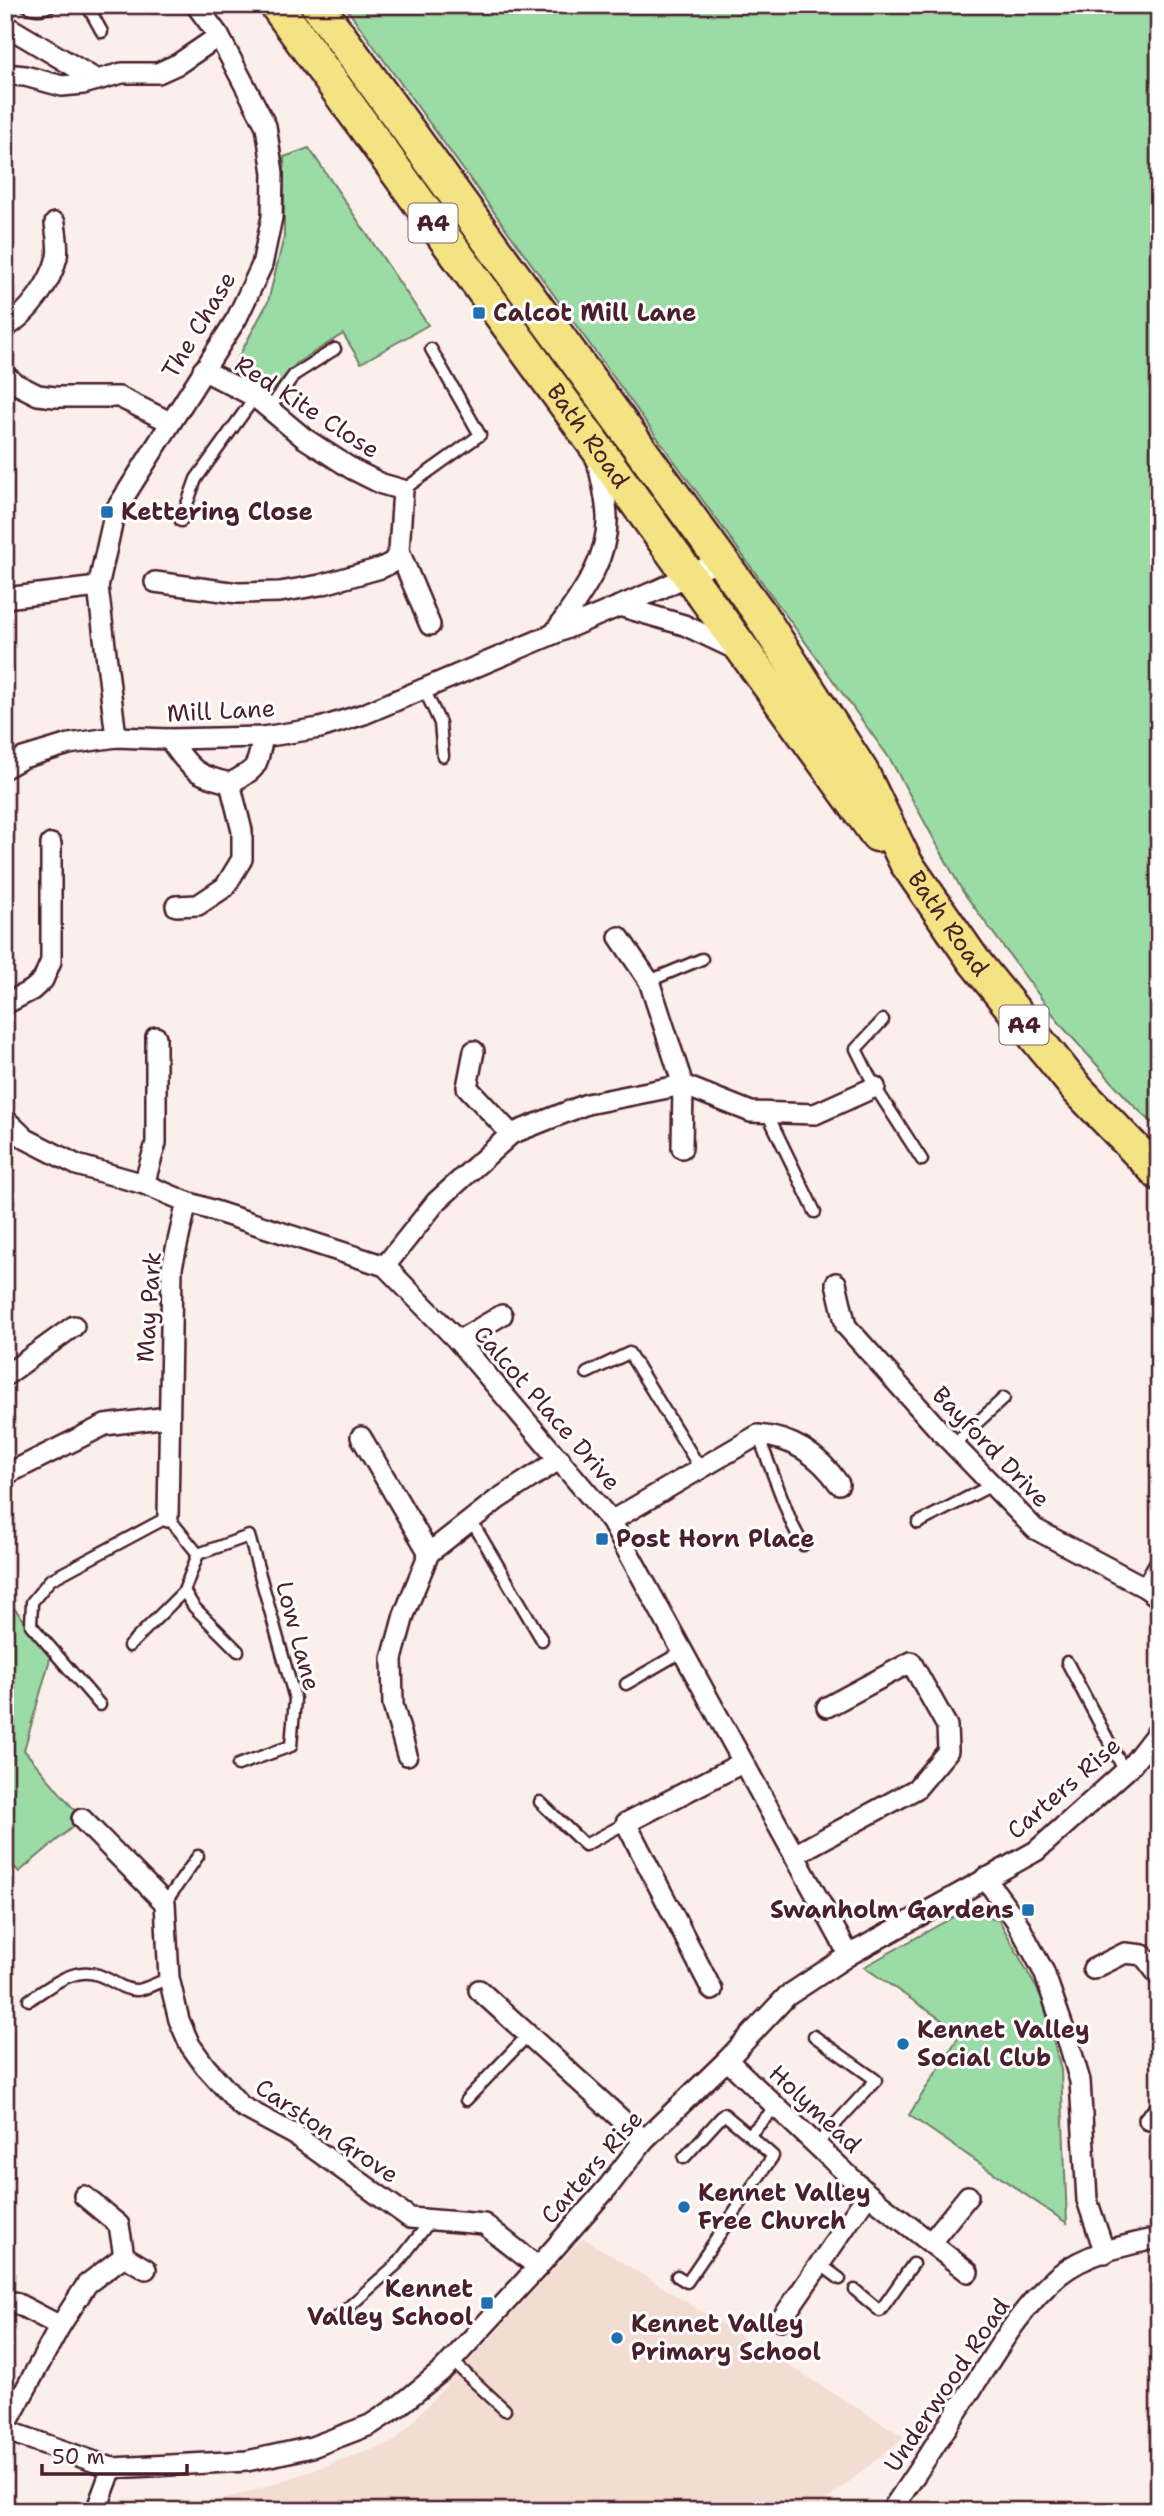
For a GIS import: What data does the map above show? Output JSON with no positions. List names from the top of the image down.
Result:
{
  "streets": {
    "main road": ["A4", "Bath Road"],
    "street": [
      "The Chase",
      "Red Kite Close",
      "Mill Lane",
      "May Park",
      "Calcot Place Drive",
      "Bayford Drive",
      "Carters Rise",
      "Holymead",
      "Carston Grove",
      "Underwood Road"
    ],
    "lane": ["Low Lane"]
  },
  "crossings": [
    ["The Chase", "Red Kite Close"],
    ["Bath Road", "Mill Lane"],
    ["May Park", "Calcot Place Drive"],
    ["Calcot Place Drive", "Carters Rise"],
    ["Carters Rise", "Holymead"],
    ["Carters Rise", "Carston Grove"]
  ],
  "places": {
    "transit": [
      "Calcot Mill Lane",
      "Kettering Close",
      "Post Horn Place",
      "Swanholm Gardens",
      "Kennet Valley School"
    ],
    "other": ["Kennet Valley Social Club", "Kennet Valley Free Church", "Kennet Valley Primary School"]
  },
  "scale_bar": "50 m"
}
